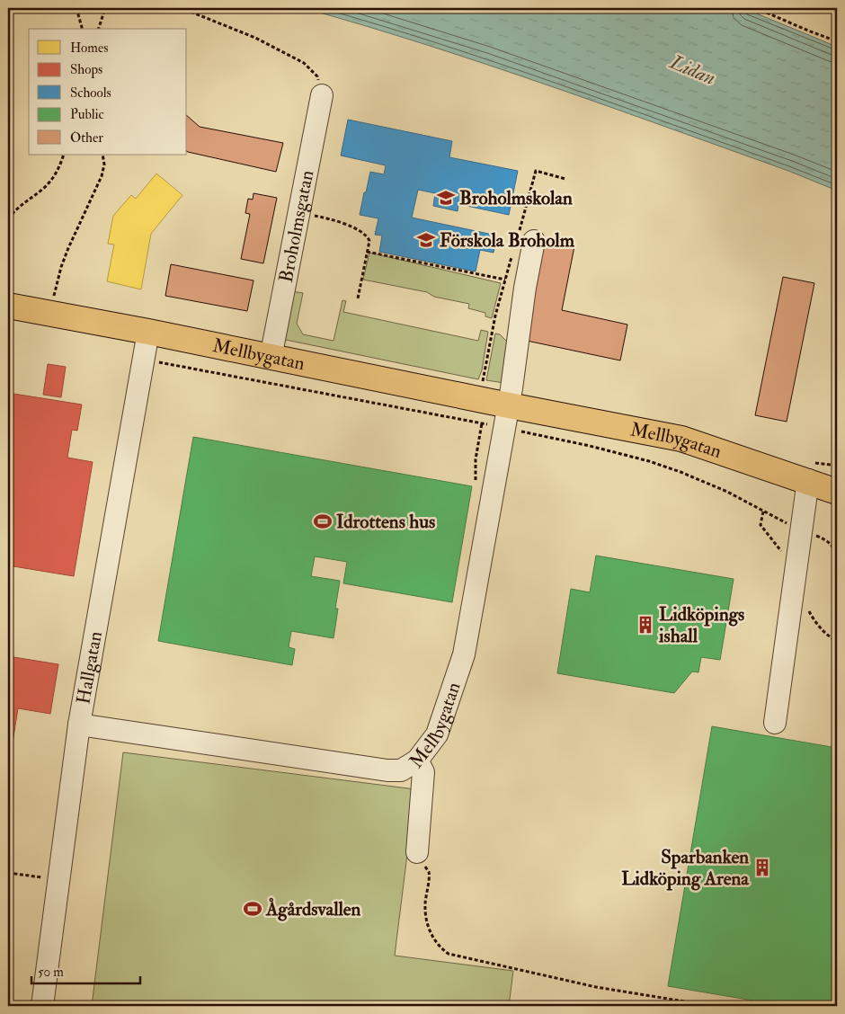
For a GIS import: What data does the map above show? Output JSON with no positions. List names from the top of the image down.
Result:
{
  "streets": {
    "main road": ["Mellbygatan"],
    "street": ["Broholmsgatan", "Hallgatan"]
  },
  "crossings": [
    ["Broholmsgatan", "Mellbygatan"],
    ["Mellbygatan", "Hallgatan"]
  ],
  "water": ["Lidan"],
  "places": {
    "school or university": ["Broholmskolan", "Förskola Broholm"],
    "sports": ["Idrottens hus", "Ågårdsvallen"],
    "building": ["Lidköpings ishall", "Sparbanken Lidköping Arena"]
  },
  "legend": [
    "Homes",
    "Shops",
    "Schools",
    "Public",
    "Other"
  ],
  "scale_bar": "50 m"
}
